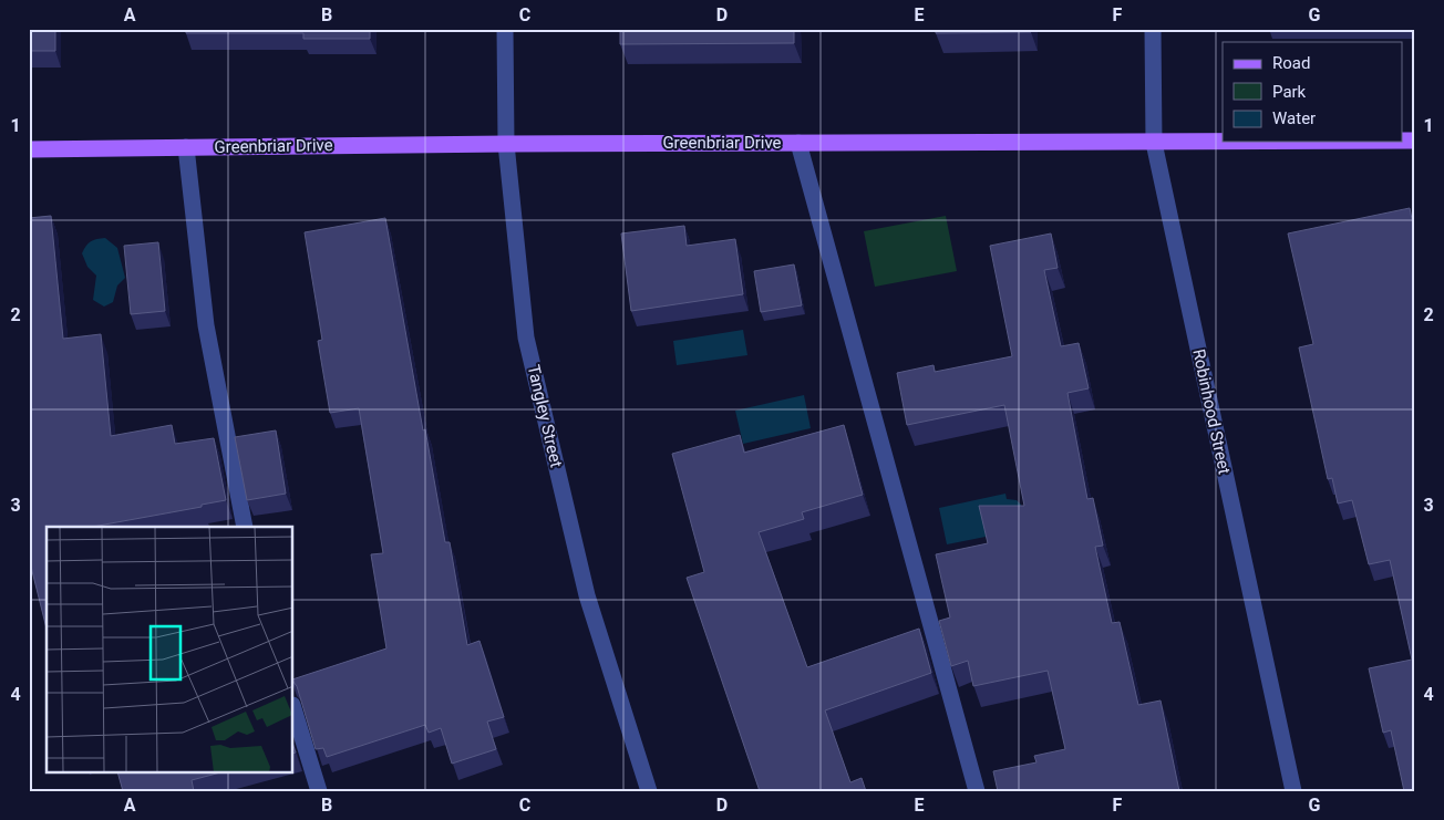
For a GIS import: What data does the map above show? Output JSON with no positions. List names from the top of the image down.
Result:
{
  "streets": {
    "main road": ["Greenbriar Drive"],
    "street": ["Robinhood Street", "Tangley Street"]
  },
  "crossings": [
    ["Greenbriar Drive", "Robinhood Street"],
    ["Greenbriar Drive", "Tangley Street"]
  ],
  "legend": ["Road", "Park", "Water"],
  "grid": {
    "columns": [
      "A",
      "B",
      "C",
      "D",
      "E",
      "F",
      "G"
    ],
    "rows": [
      "1",
      "2",
      "3",
      "4"
    ]
  }
}
